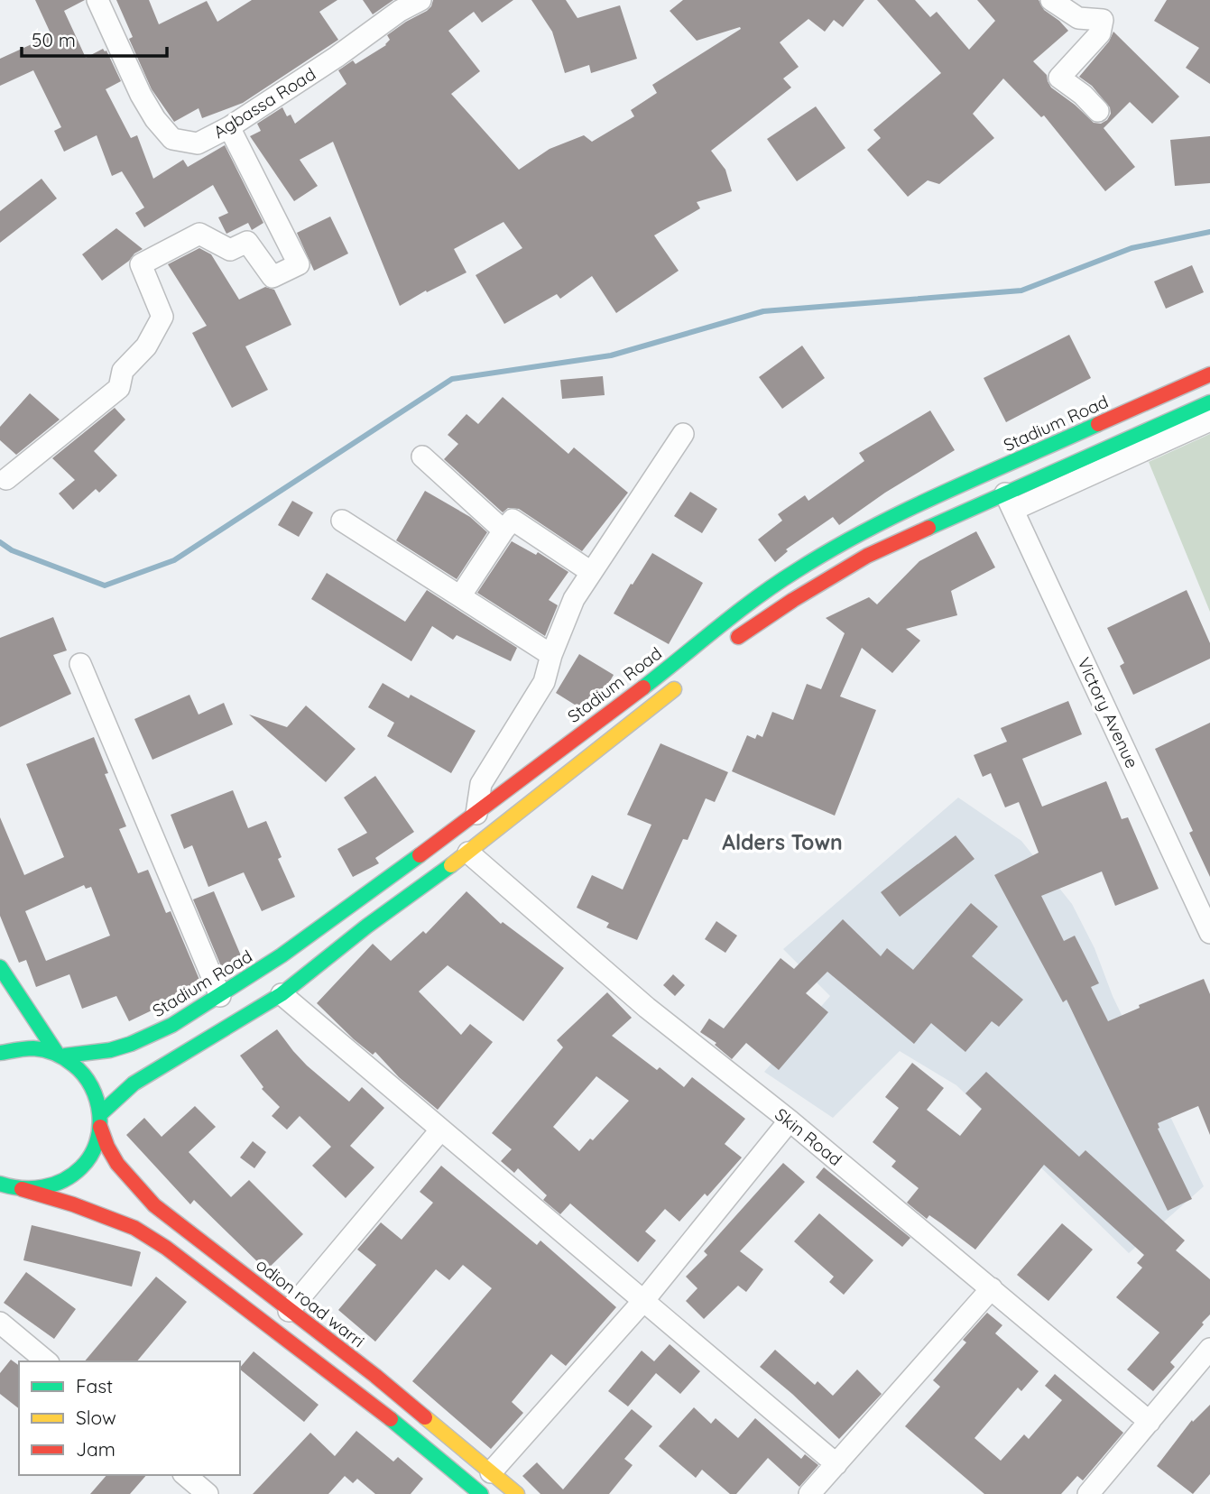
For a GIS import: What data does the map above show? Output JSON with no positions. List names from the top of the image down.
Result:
{
  "streets": {
    "main road": ["Stadium Road", "odion road warri"],
    "street": ["Agbassa Road", "Victory Avenue", "Skin Road"]
  },
  "crossings": [
    ["Stadium Road", "odion road warri"]
  ],
  "districts": ["Alders Town"],
  "legend": ["Fast", "Slow", "Jam"],
  "scale_bar": "50 m"
}
